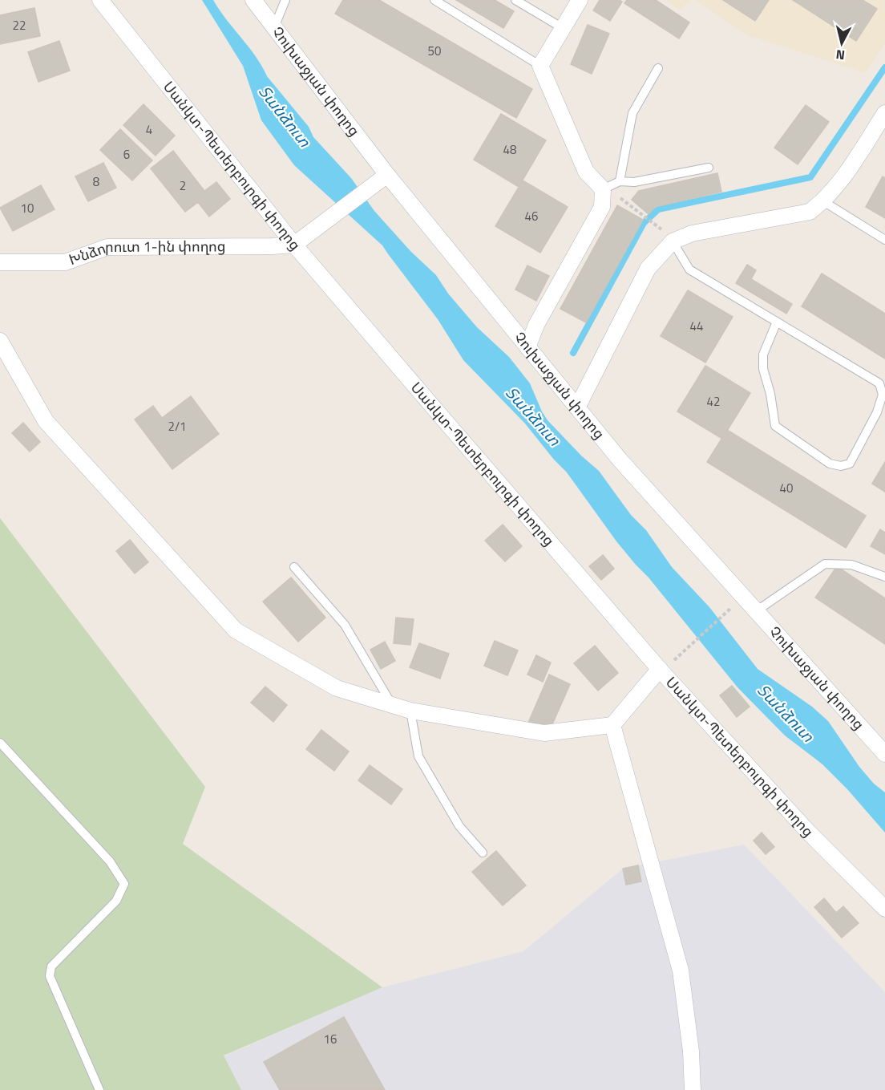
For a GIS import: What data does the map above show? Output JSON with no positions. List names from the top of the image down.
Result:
{
  "streets": {
    "street": ["Չուխաջյան փողոց", "Սանկտ-Պետերբուրգի փողոց", "Խնձորուտ 1-ին փողոց"]
  },
  "crossings": [
    ["Սանկտ-Պետերբուրգի փողոց", "Խնձորուտ 1-ին փողոց"]
  ],
  "water": ["Տանձուտ"],
  "house_numbers": [
    "22",
    "50",
    "4",
    "48",
    "6",
    "8",
    "2",
    "10",
    "46",
    "44",
    "42",
    "2/1",
    "40",
    "16"
  ],
  "north": "bottom"
}
